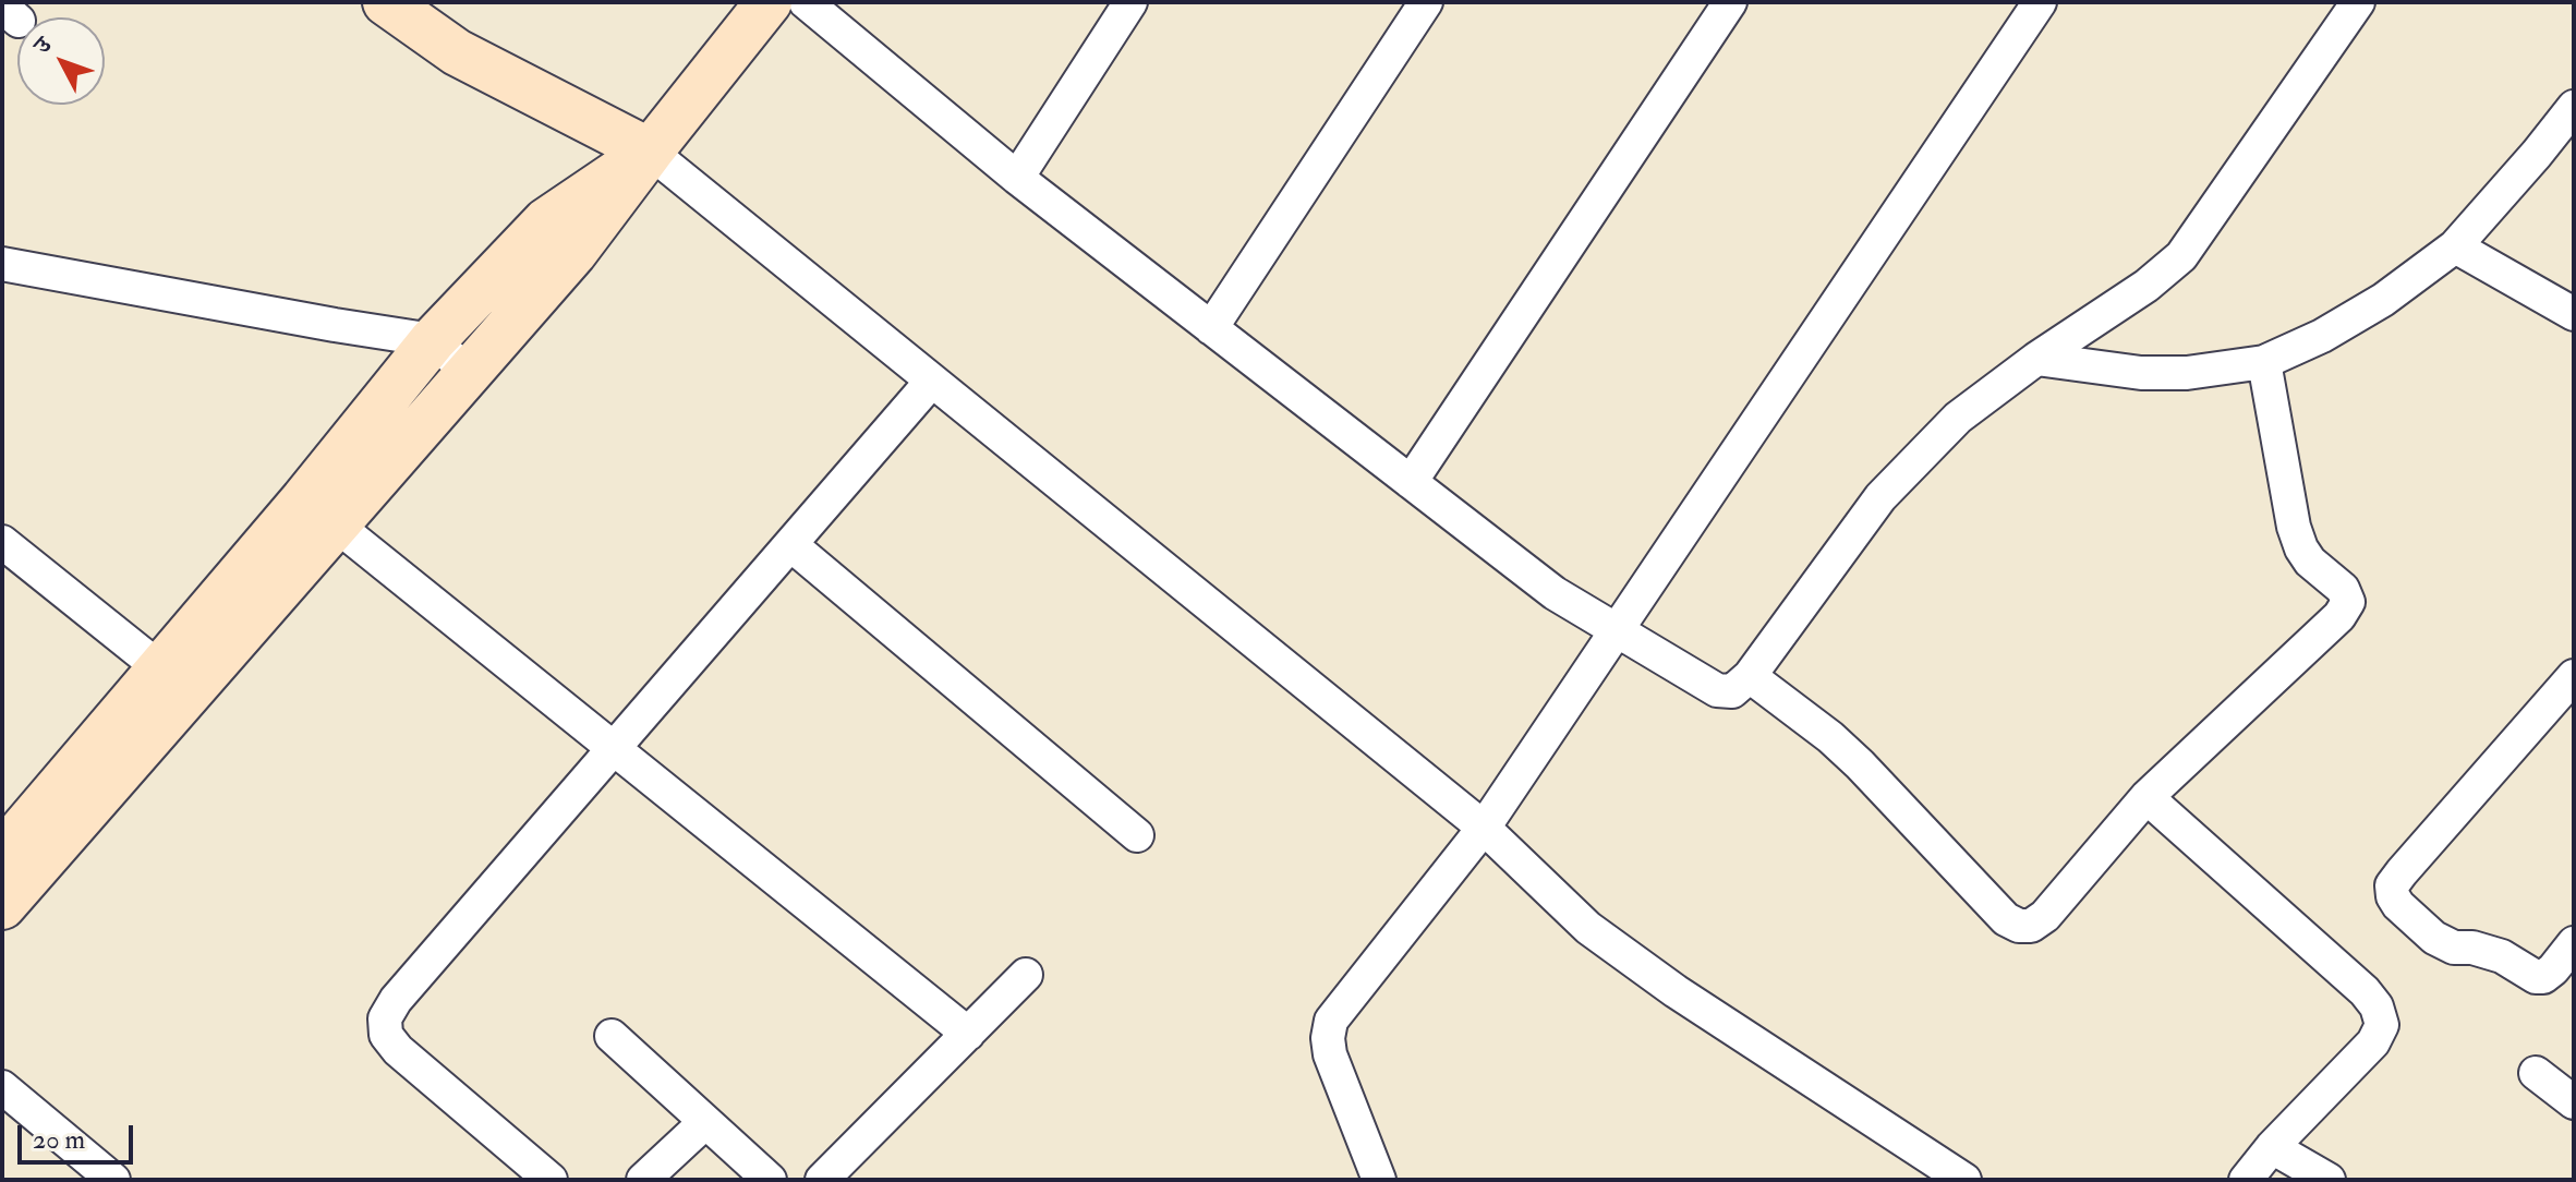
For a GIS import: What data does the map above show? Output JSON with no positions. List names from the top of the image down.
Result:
{
  "scale_bar": "20 m",
  "north": "top left"
}
